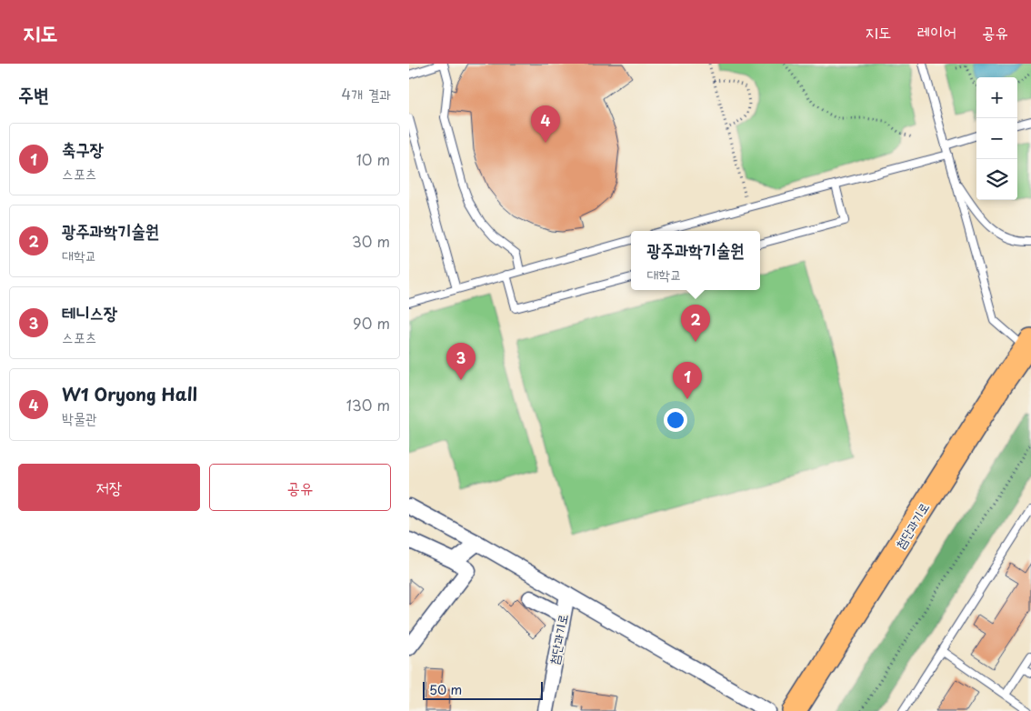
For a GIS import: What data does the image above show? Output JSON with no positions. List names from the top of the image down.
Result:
{
  "streets": {
    "main road": ["첨단과기로"]
  },
  "scale_bar": "50 m",
  "page": {
    "header": "지도",
    "nav": ["지도", "레이어", "공유"],
    "heading": ["주변", "4개 결과"],
    "map_buttons": ["+", "−"],
    "pins": [
      "4",
      "2",
      "3",
      "1"
    ],
    "list": [
      {
        "mark": "1",
        "name": "축구장",
        "note": "스포츠",
        "value": "10 m"
      },
      {
        "mark": "2",
        "name": "광주과학기술원",
        "note": "대학교",
        "value": "30 m"
      },
      {
        "mark": "3",
        "name": "테니스장",
        "note": "스포츠",
        "value": "90 m"
      },
      {
        "mark": "4",
        "name": "W1 Oryong Hall",
        "note": "박물관",
        "value": "130 m"
      }
    ],
    "popup": ["광주과학기술원", "대학교"],
    "buttons": ["저장", "공유"],
    "scale": "50 m"
  }
}
